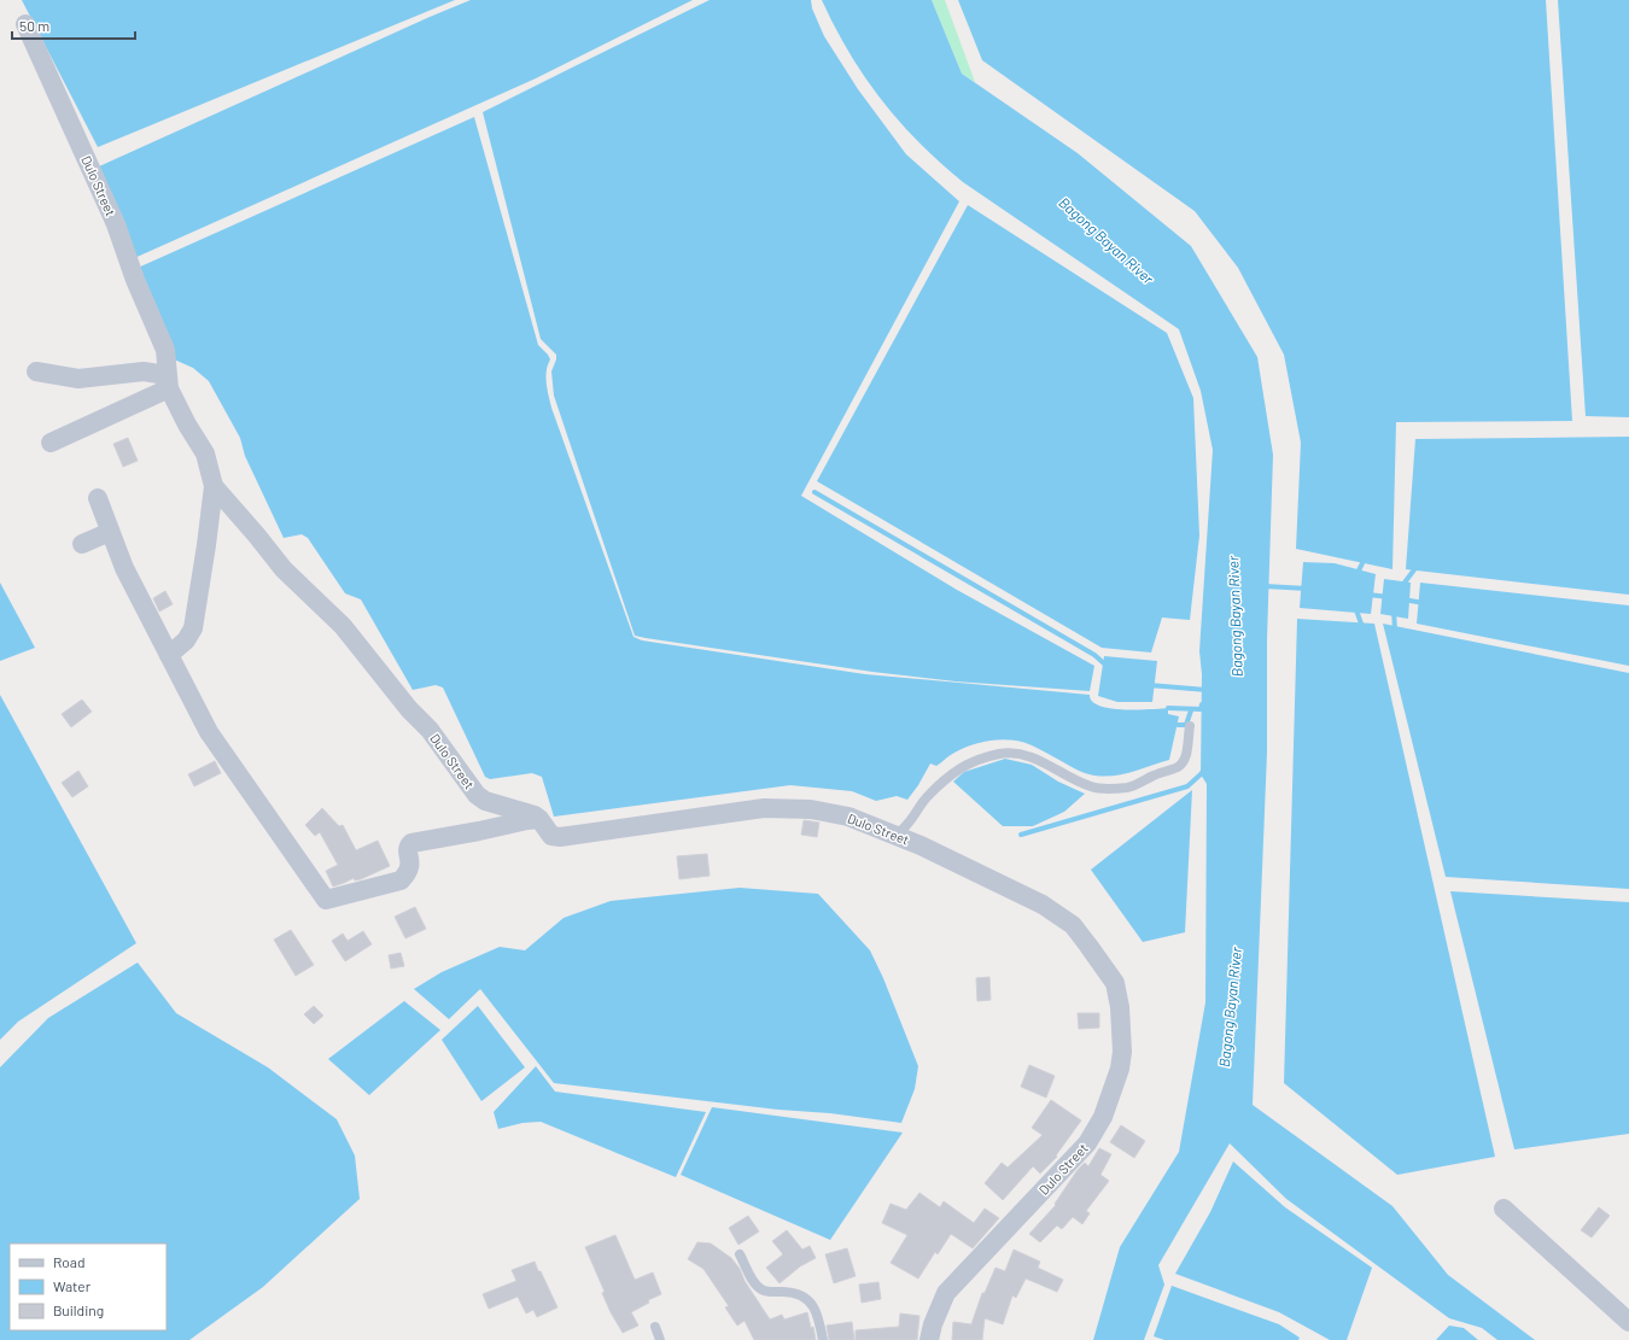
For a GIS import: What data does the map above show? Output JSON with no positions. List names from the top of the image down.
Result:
{
  "streets": {
    "street": ["Dulo Street"]
  },
  "water": ["Bagong Bayan River"],
  "legend": ["Road", "Water", "Building"],
  "scale_bar": "50 m"
}
